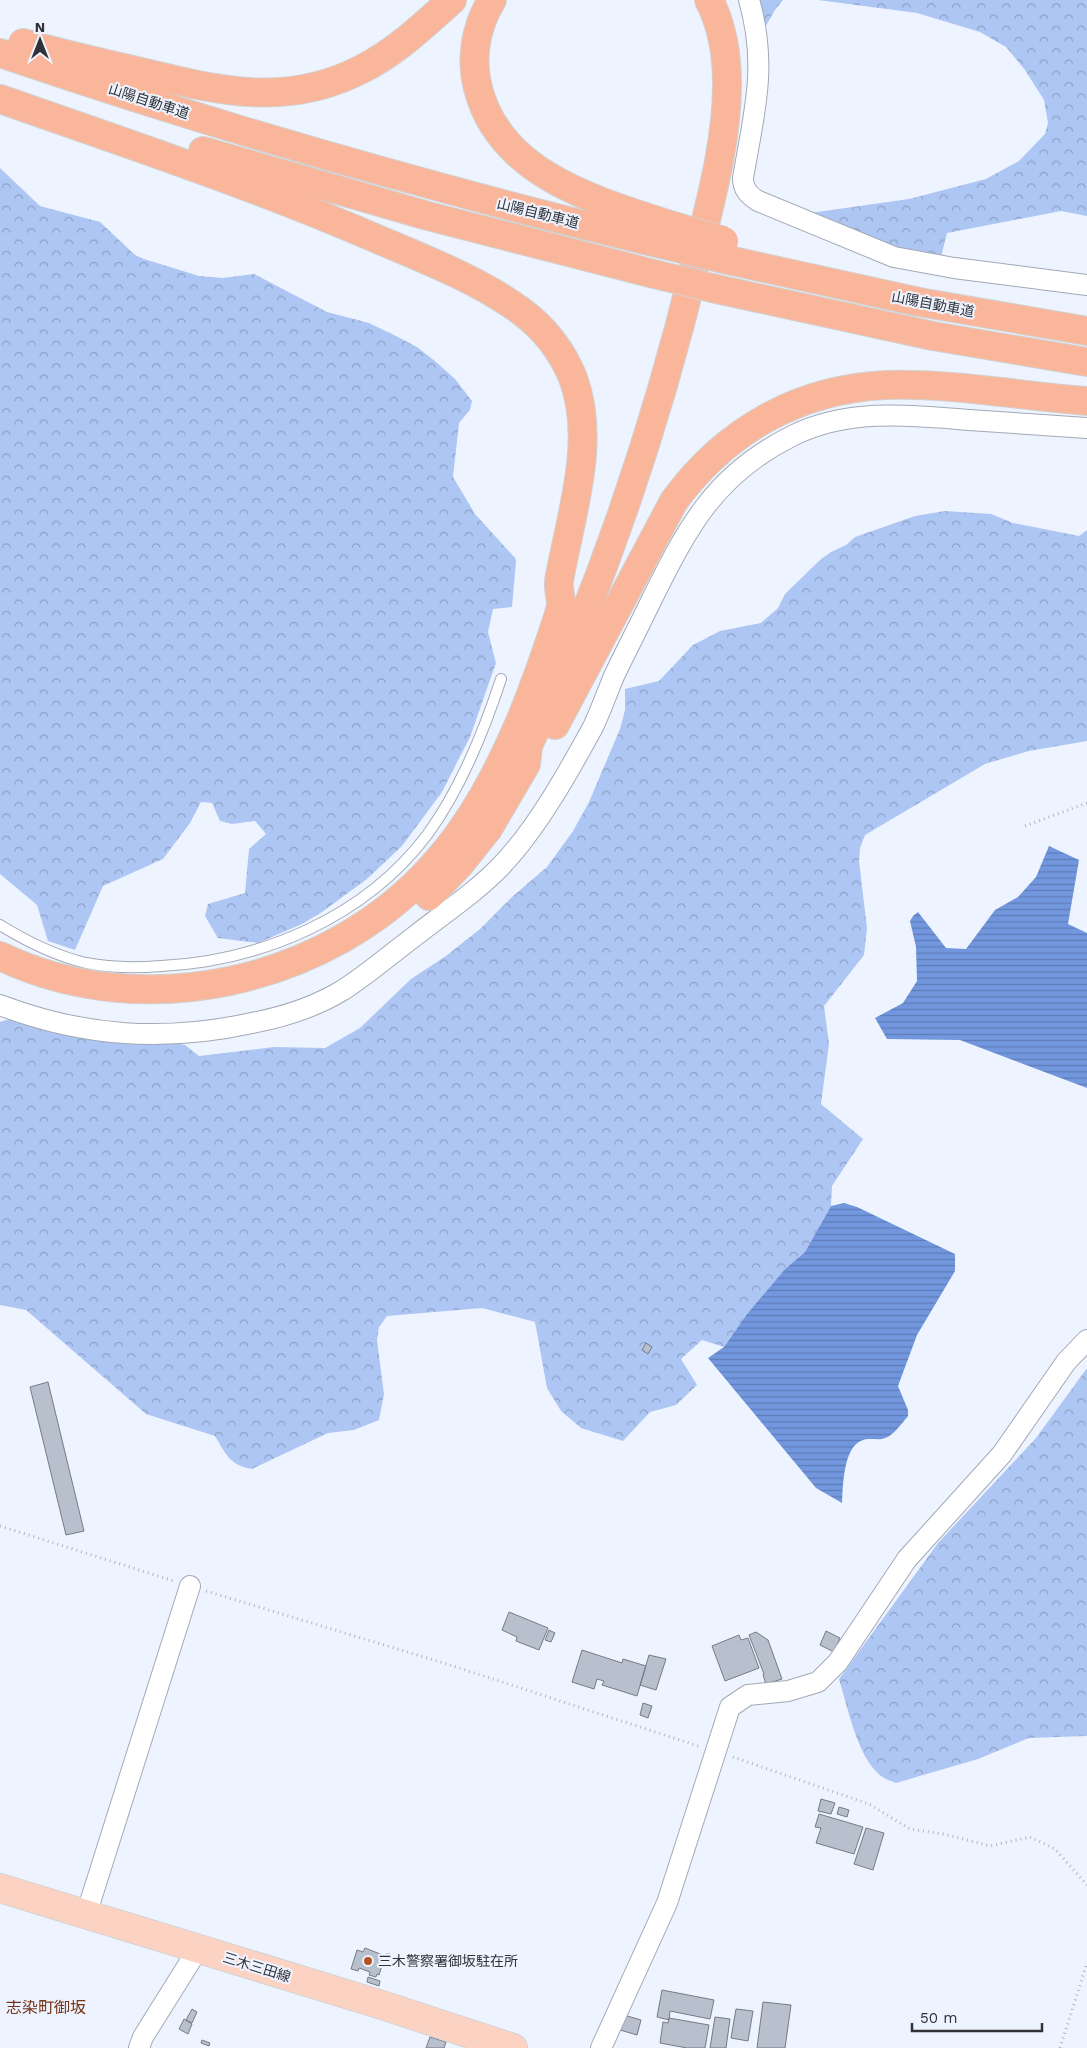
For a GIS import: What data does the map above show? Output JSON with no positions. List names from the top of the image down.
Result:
{
  "streets": {
    "highway": ["山陽自動車道"],
    "main road": ["三木三田線"]
  },
  "districts": ["志染町御坂"],
  "places": ["三木警察署御坂駐在所"],
  "scale_bar": "50 m",
  "north": "top"
}
